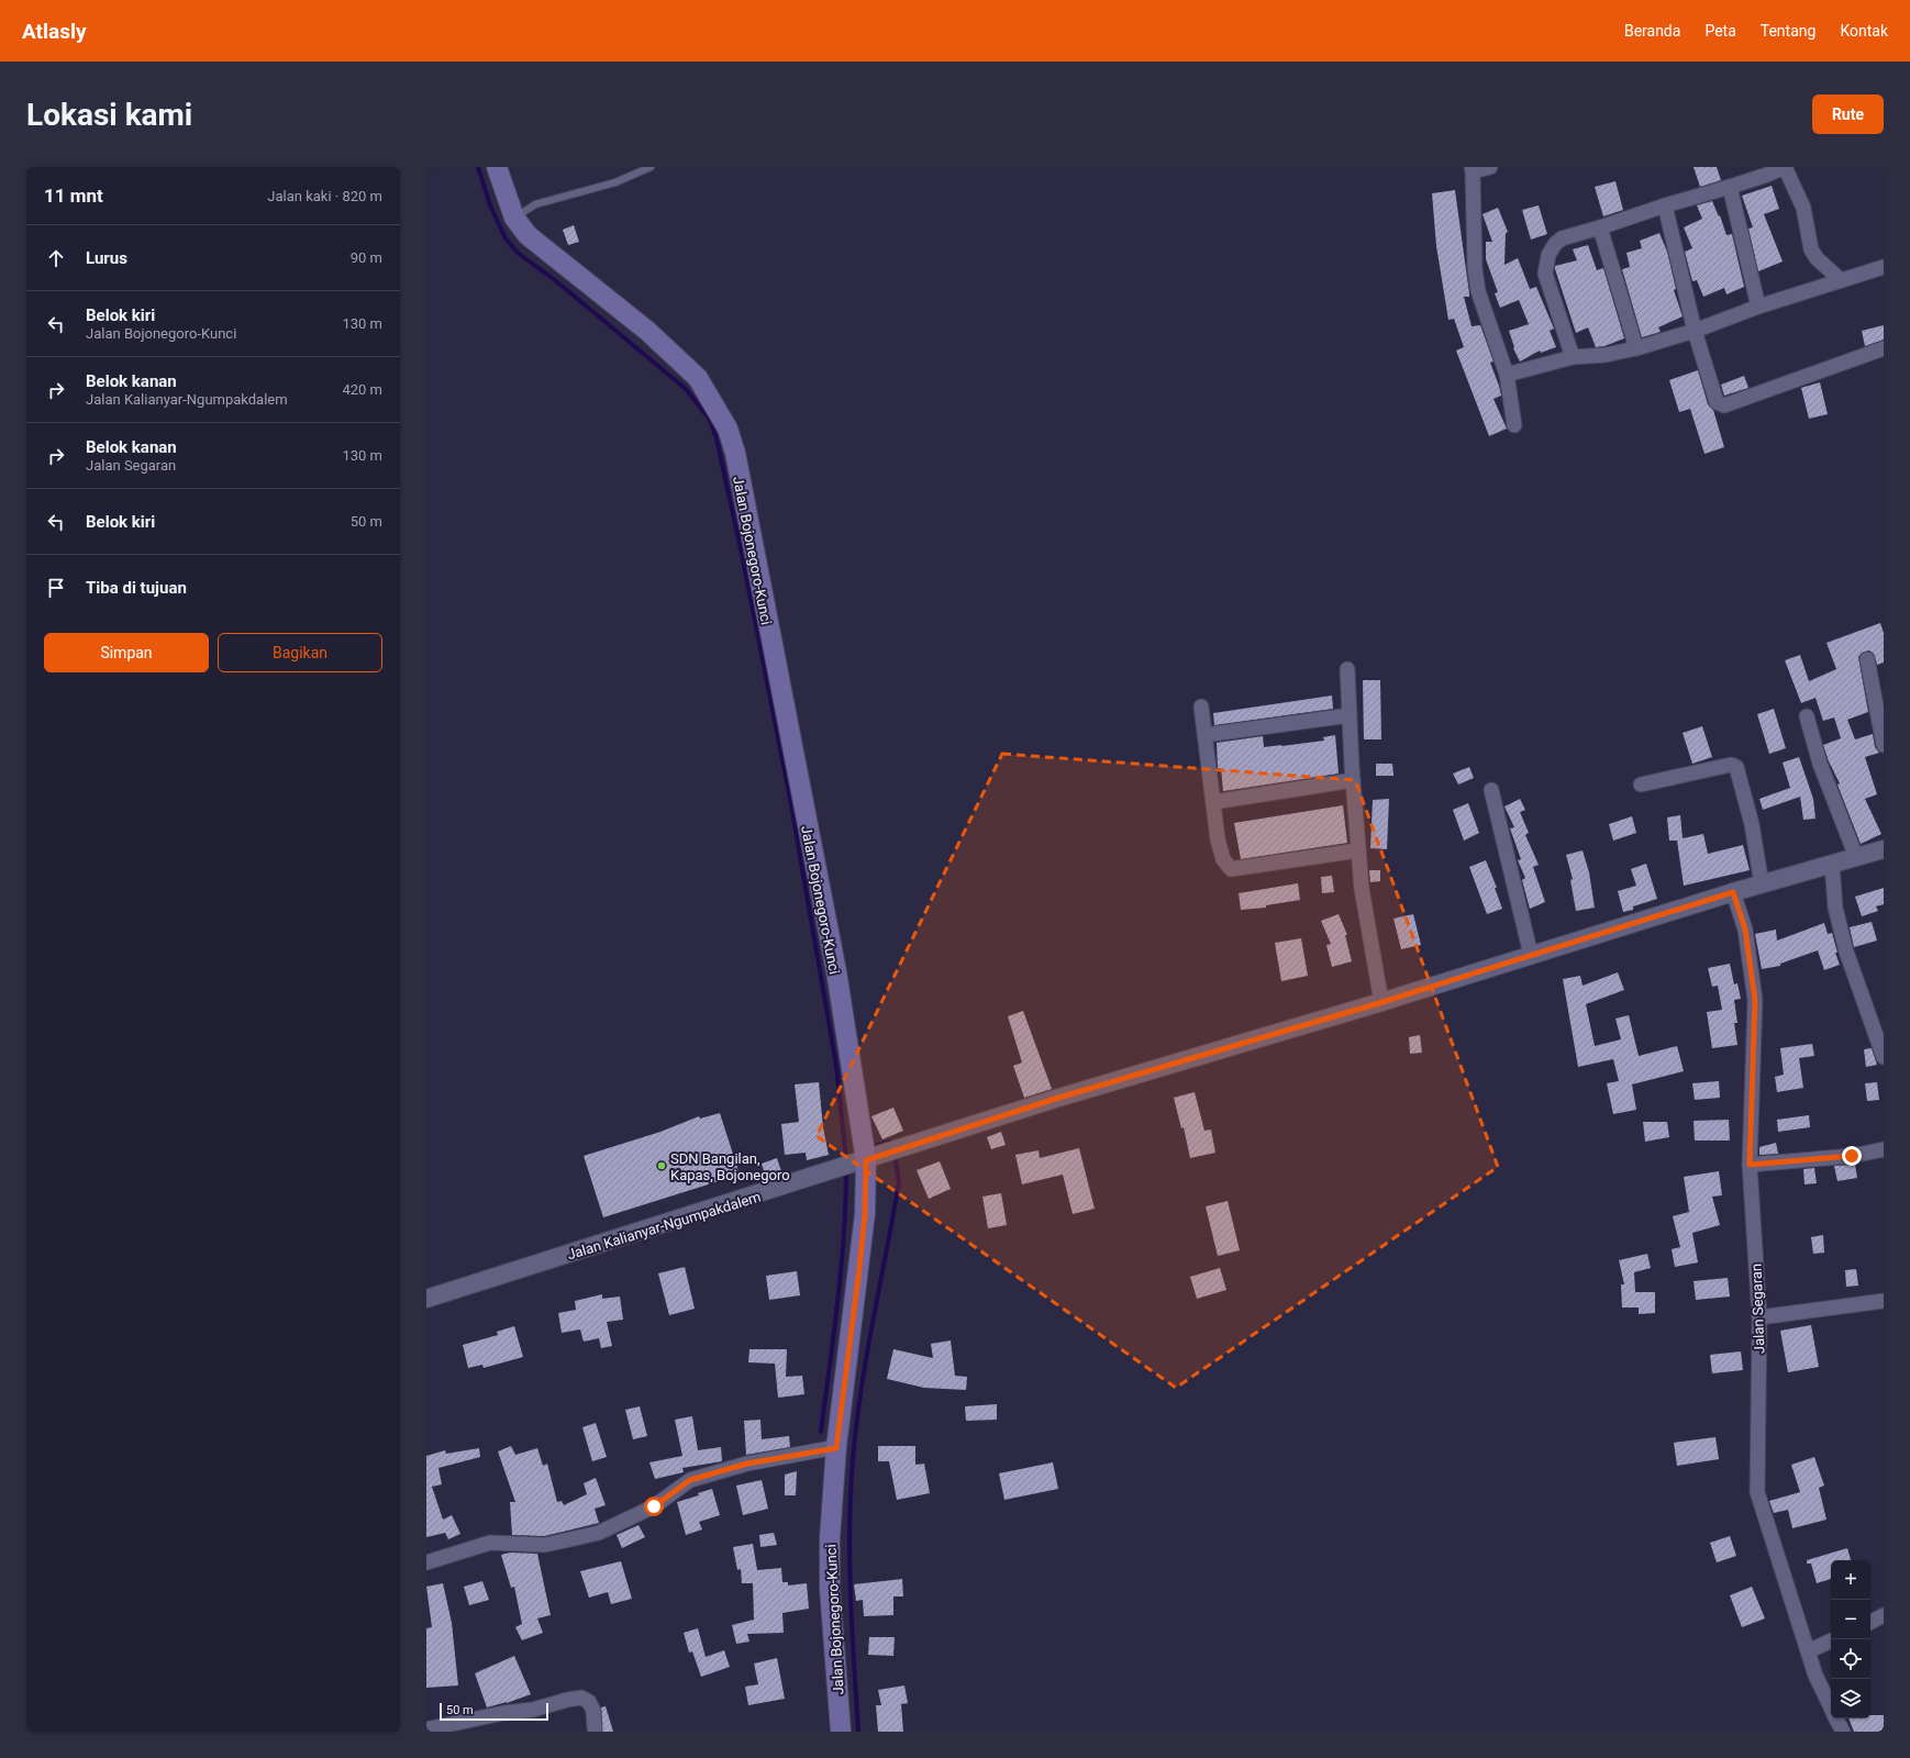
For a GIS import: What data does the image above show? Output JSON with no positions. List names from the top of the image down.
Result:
{
  "streets": {
    "main road": ["Jalan Bojonegoro-Kunci"],
    "street": ["Jalan Kalianyar-Ngumpakdalem", "Jalan Segaran"]
  },
  "crossings": [
    ["Jalan Bojonegoro-Kunci", "Jalan Kalianyar-Ngumpakdalem"],
    ["Jalan Kalianyar-Ngumpakdalem", "Jalan Segaran"]
  ],
  "places": ["SDN Bangilan, Kapas, Bojonegoro"],
  "scale_bar": "50 m",
  "page": {
    "header": "Atlasly",
    "nav": [
      "Beranda",
      "Peta",
      "Tentang",
      "Kontak"
    ],
    "buttons": [
      "Rute",
      ["Simpan", "Bagikan"]
    ],
    "title": "Lokasi kami",
    "heading": ["11 mnt", "Jalan kaki · 820 m"],
    "list": [
      ["Lurus", "90 m"],
      ["Belok kiri", "Jalan Bojonegoro-Kunci", "130 m"],
      ["Belok kanan", "Jalan Kalianyar-Ngumpakdalem", "420 m"],
      ["Belok kanan", "Jalan Segaran", "130 m"],
      ["Belok kiri", "50 m"],
      "Tiba di tujuan"
    ],
    "map_buttons": ["+", "−"],
    "scale": "50 m"
  }
}
